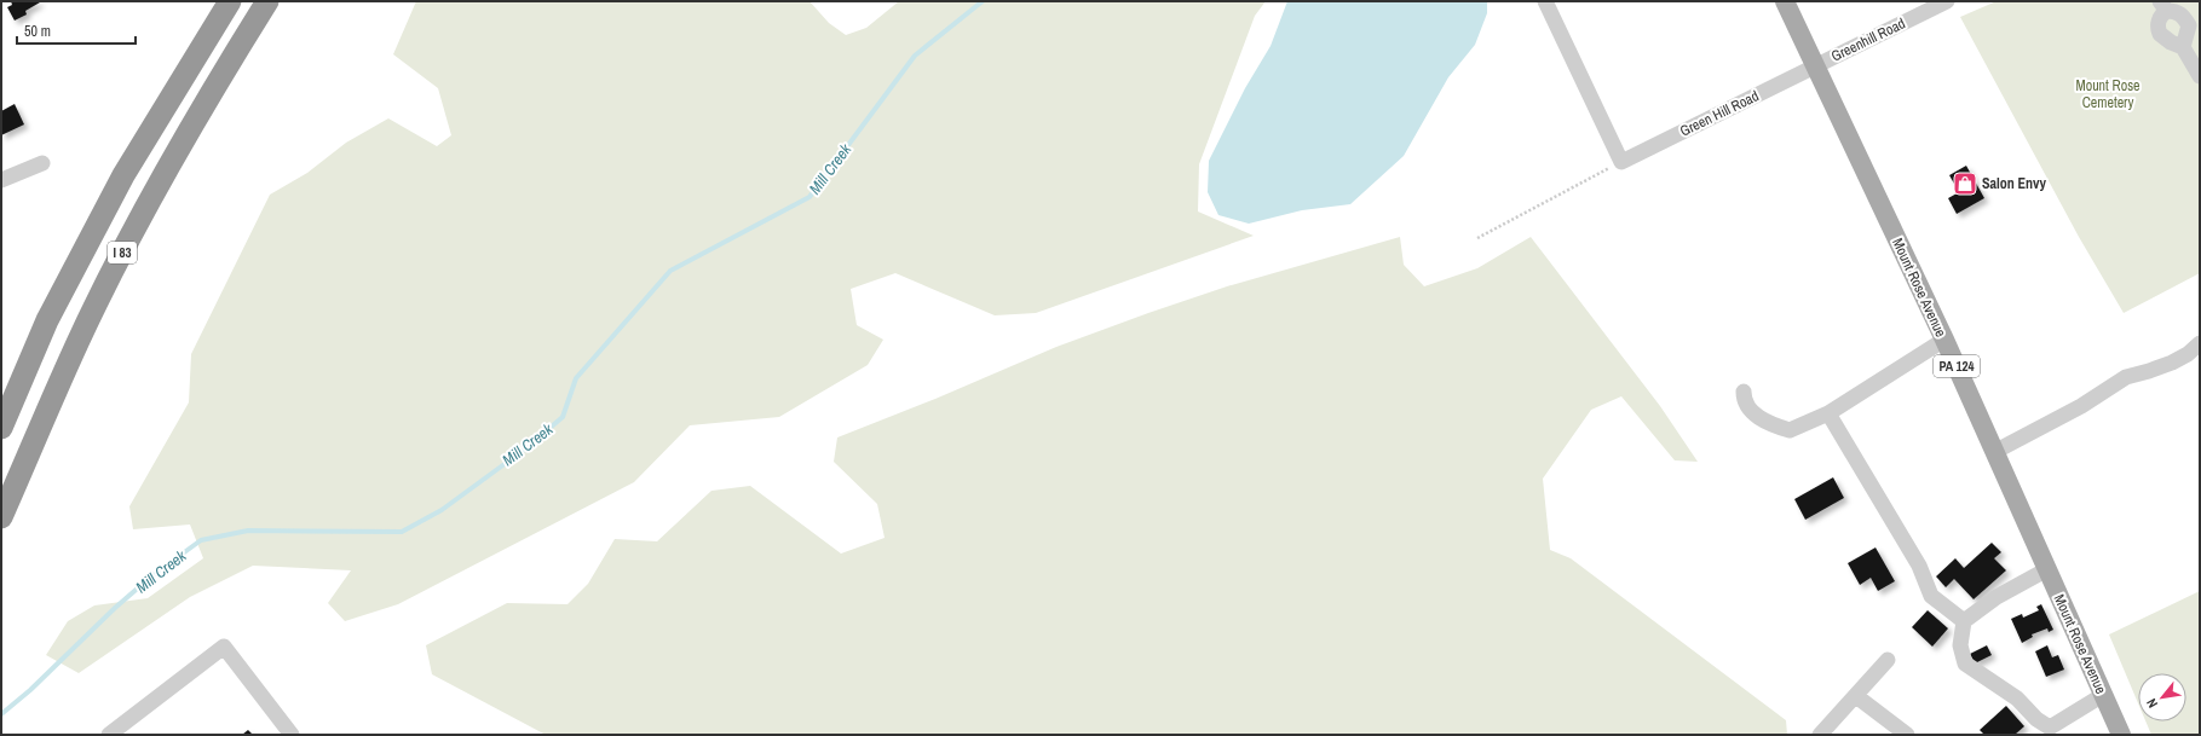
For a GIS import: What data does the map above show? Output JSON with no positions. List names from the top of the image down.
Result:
{
  "streets": {
    "highway": ["I 83"],
    "main road": ["Mount Rose Avenue", "PA 124"],
    "street": ["Greenhill Road", "Green Hill Road"]
  },
  "crossings": [
    ["Greenhill Road", "Green Hill Road"],
    ["Greenhill Road", "Mount Rose Avenue"],
    ["Green Hill Road", "Mount Rose Avenue"]
  ],
  "water": ["Mill Creek"],
  "parks": ["Mount Rose Cemetery"],
  "places": {
    "shop": ["Salon Envy"]
  },
  "scale_bar": "50 m",
  "north": "bottom left"
}
